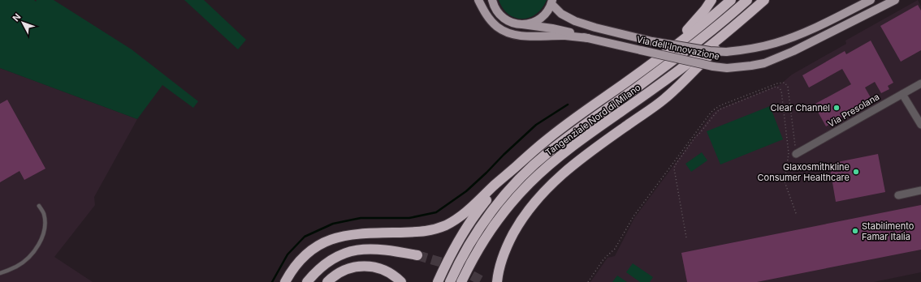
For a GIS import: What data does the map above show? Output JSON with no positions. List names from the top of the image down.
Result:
{
  "streets": {
    "highway": ["Tangenziale Nord di Milano"],
    "main road": ["Via dell'Innovazione"],
    "street": ["Via Presolana"]
  },
  "places": ["Clear Channel", "Glaxosmithkline Consumer Healthcare", "Stabilimento Famar Italia"],
  "north": "top left"
}
